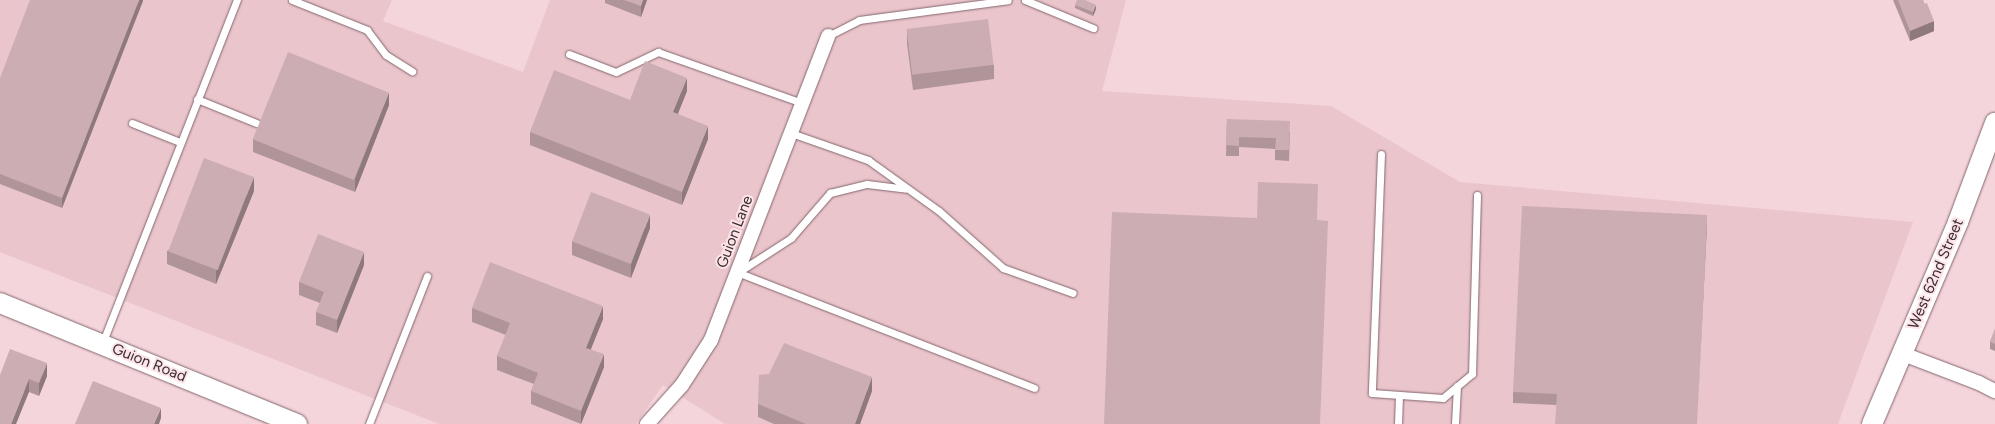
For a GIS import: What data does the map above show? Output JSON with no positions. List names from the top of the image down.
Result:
{
  "streets": {
    "street": ["Guion Lane", "West 62nd Street", "Guion Road"]
  }
}
